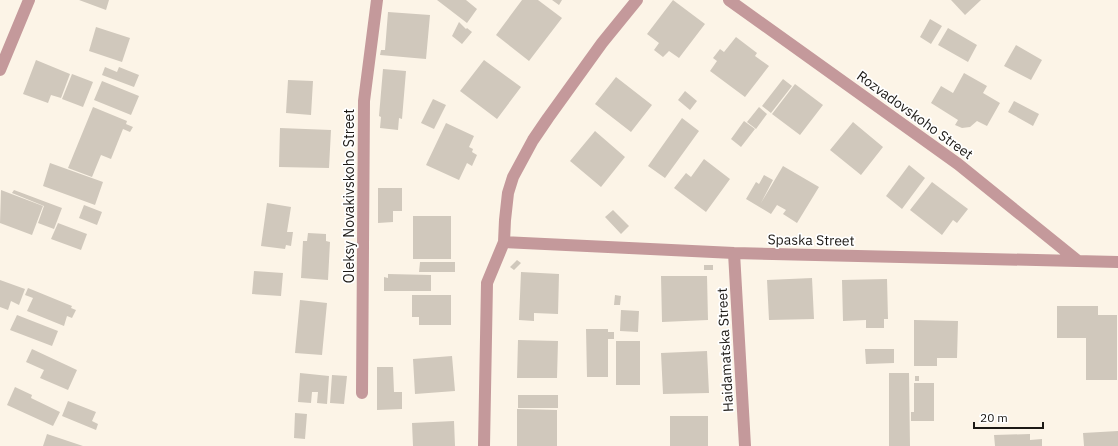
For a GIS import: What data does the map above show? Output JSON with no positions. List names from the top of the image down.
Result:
{
  "streets": {
    "street": [
      "Rozvadovskoho Street",
      "Oleksy Novakivskoho Street",
      "Spaska Street",
      "Haidamatska Street"
    ]
  },
  "crossings": [
    ["Rozvadovskoho Street", "Spaska Street"],
    ["Spaska Street", "Haidamatska Street"]
  ],
  "scale_bar": "20 m"
}
